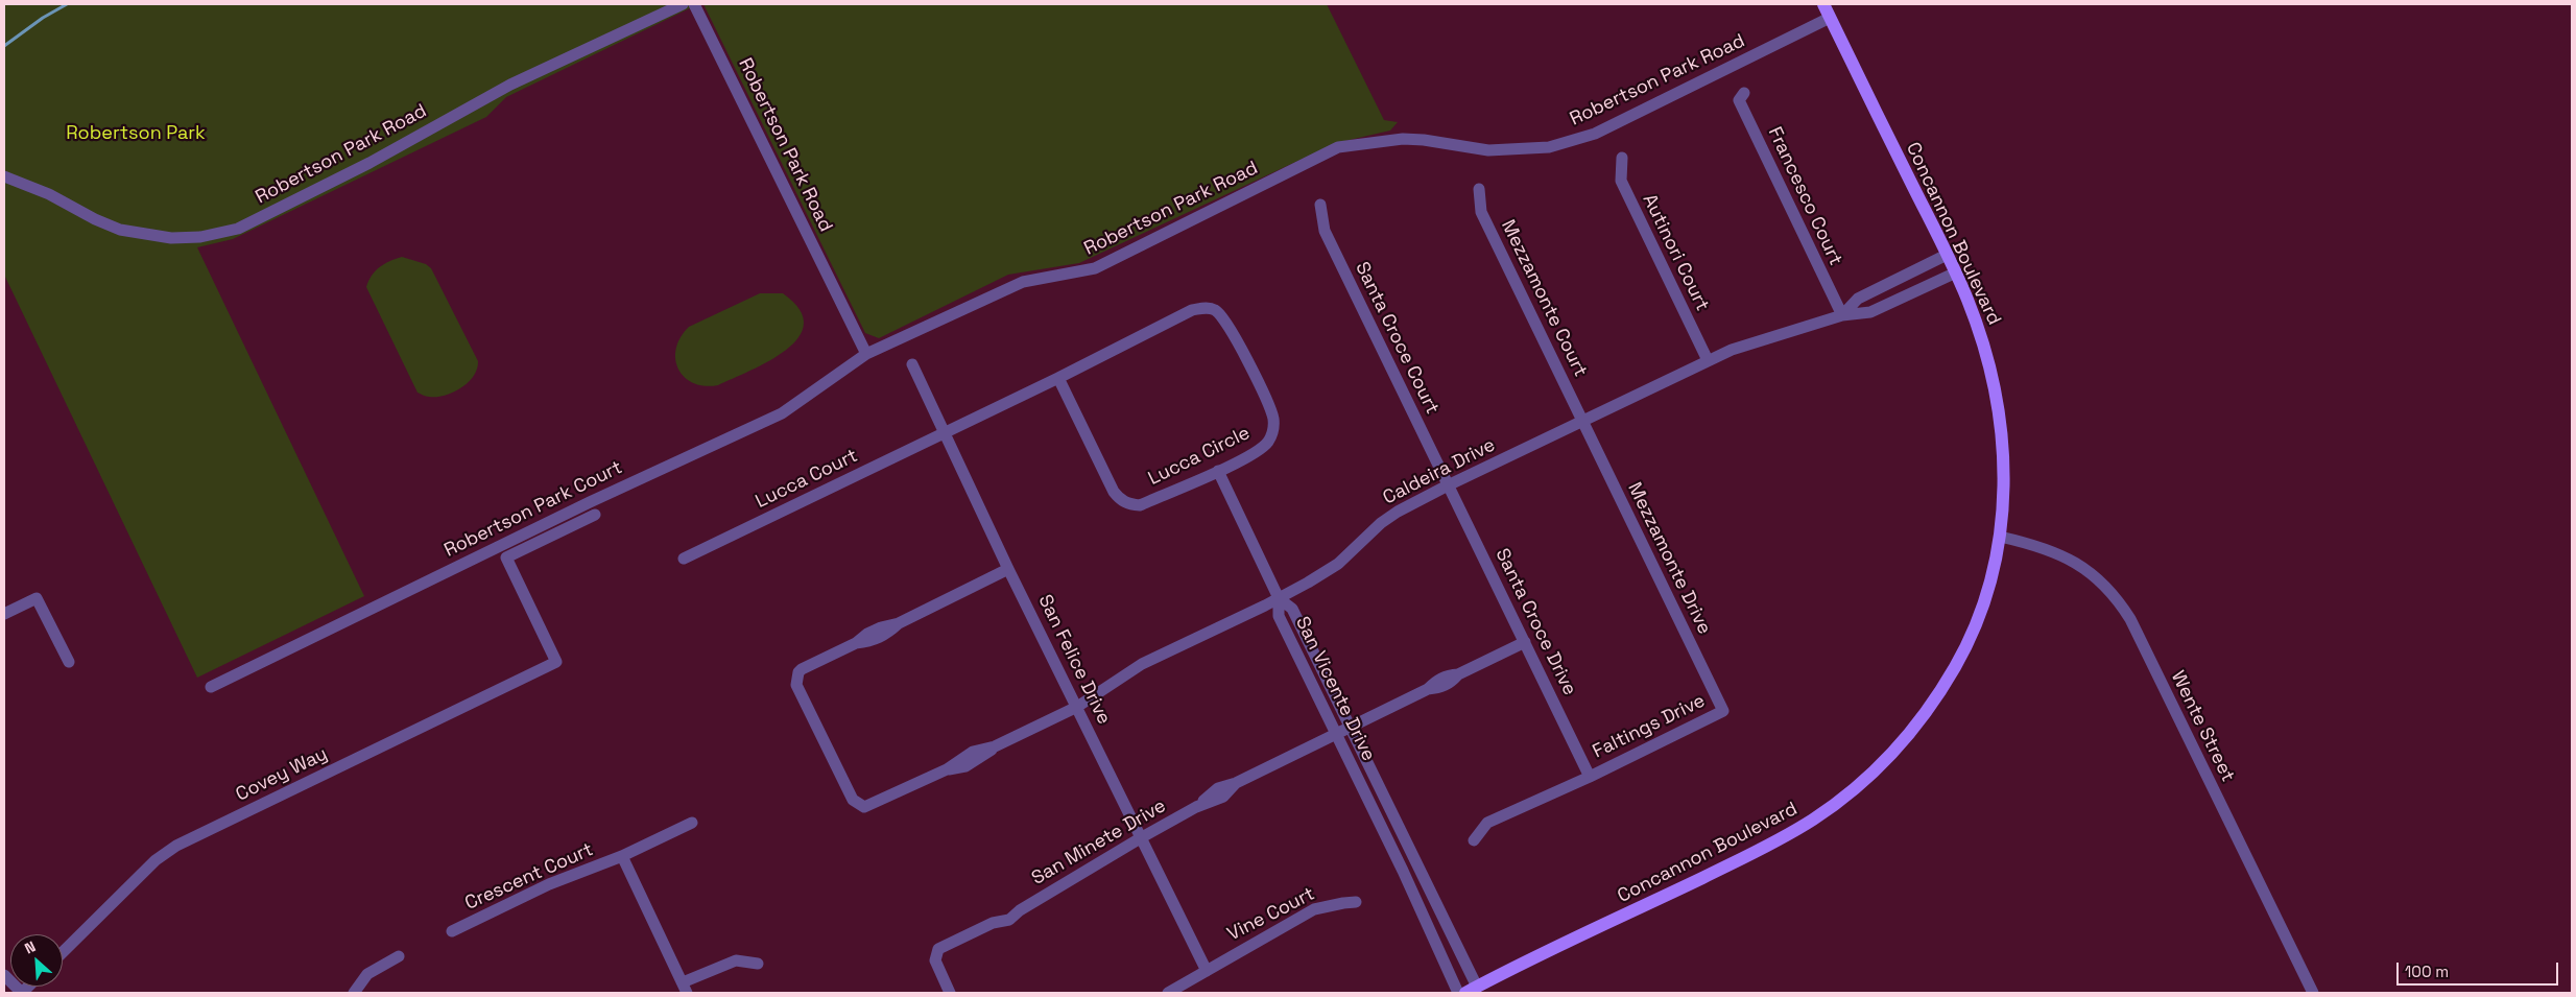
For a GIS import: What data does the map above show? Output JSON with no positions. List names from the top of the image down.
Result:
{
  "streets": {
    "main road": ["Concannon Boulevard"],
    "street": [
      "Robertson Park Road",
      "Francesco Court",
      "Autinori Court",
      "Mezzamonte Court",
      "Santa Croce Court",
      "Lucca Circle",
      "Caldeira Drive",
      "Lucca Court",
      "Robertson Park Court",
      "Mezzamonte Drive",
      "Santa Croce Drive",
      "San Felice Drive",
      "San Vicente Drive",
      "Faltings Drive",
      "Wente Street",
      "Covey Way",
      "San Minete Drive",
      "Crescent Court",
      "Vine Court"
    ]
  },
  "crossings": [
    ["Robertson Park Road", "Concannon Boulevard"],
    ["Robertson Park Road", "Robertson Park Court"],
    ["Francesco Court", "Caldeira Drive"],
    ["Concannon Boulevard", "Caldeira Drive"],
    ["Concannon Boulevard", "San Vicente Drive"],
    ["Concannon Boulevard", "Wente Street"],
    ["Autinori Court", "Caldeira Drive"],
    ["Mezzamonte Court", "Caldeira Drive"],
    ["Mezzamonte Court", "Mezzamonte Drive"],
    ["Santa Croce Court", "Caldeira Drive"],
    ["Santa Croce Court", "Santa Croce Drive"],
    ["Lucca Circle", "Lucca Court"],
    ["Lucca Circle", "San Felice Drive"],
    ["Caldeira Drive", "Mezzamonte Drive"],
    ["Caldeira Drive", "Santa Croce Drive"],
    ["Caldeira Drive", "San Felice Drive"],
    ["Caldeira Drive", "San Vicente Drive"],
    ["Lucca Court", "San Felice Drive"],
    ["Mezzamonte Drive", "Faltings Drive"],
    ["Santa Croce Drive", "Faltings Drive"],
    ["Santa Croce Drive", "San Minete Drive"],
    ["San Felice Drive", "San Minete Drive"],
    ["San Felice Drive", "Vine Court"],
    ["San Vicente Drive", "San Minete Drive"]
  ],
  "parks": ["Robertson Park"],
  "scale_bar": "100 m",
  "north": "top left"
}
